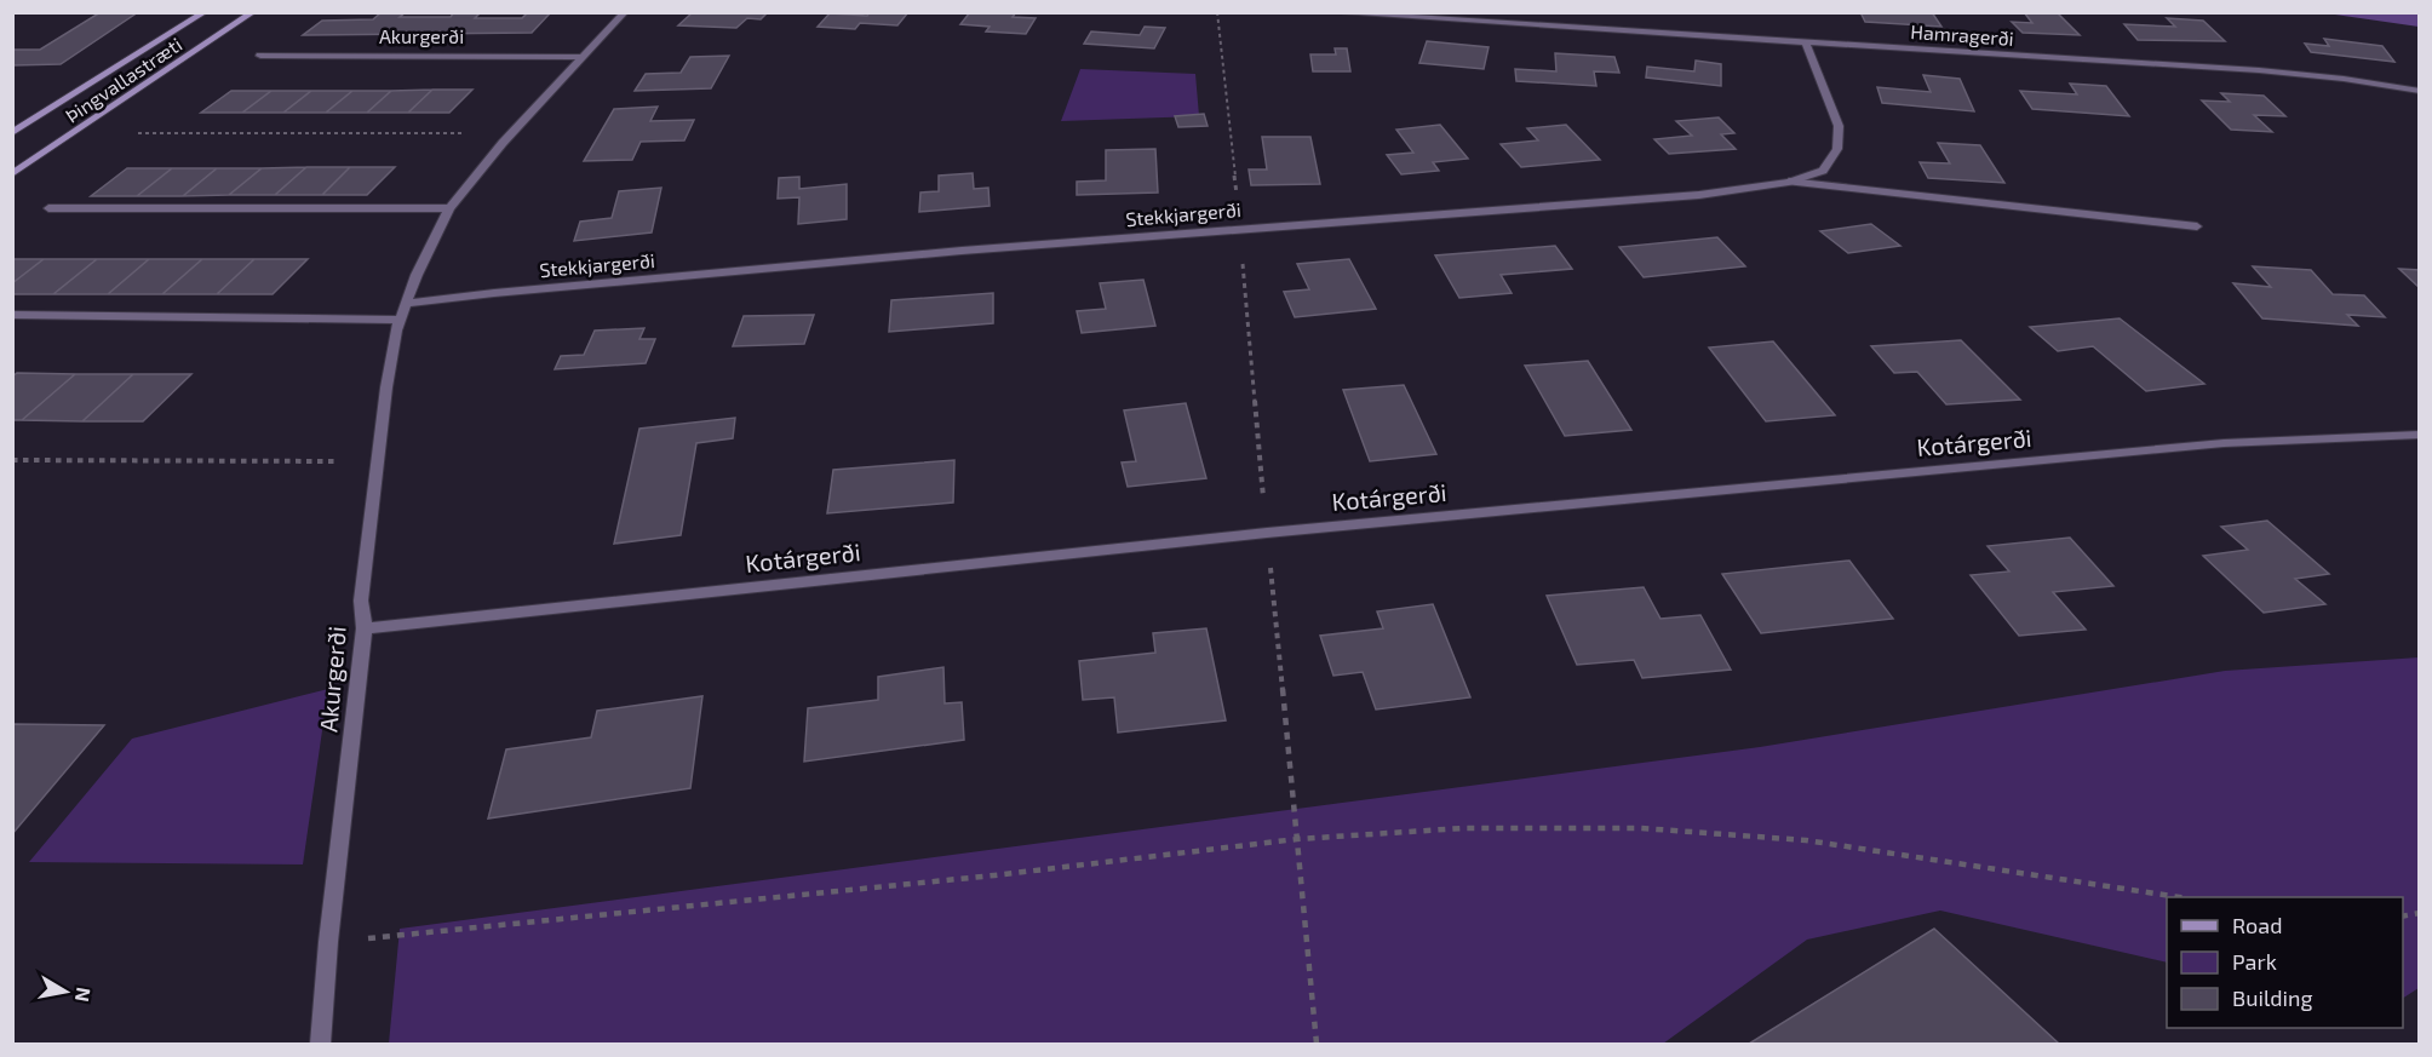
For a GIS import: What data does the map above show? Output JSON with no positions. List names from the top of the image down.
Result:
{
  "streets": {
    "main road": ["Þingvallastræti"],
    "street": [
      "Hamragerði",
      "Akurgerði",
      "Stekkjargerði",
      "Kotárgerði"
    ]
  },
  "crossings": [
    ["Hamragerði", "Stekkjargerði"],
    ["Akurgerði", "Stekkjargerði"],
    ["Akurgerði", "Kotárgerði"]
  ],
  "legend": ["Road", "Park", "Building"],
  "north": "right"
}
